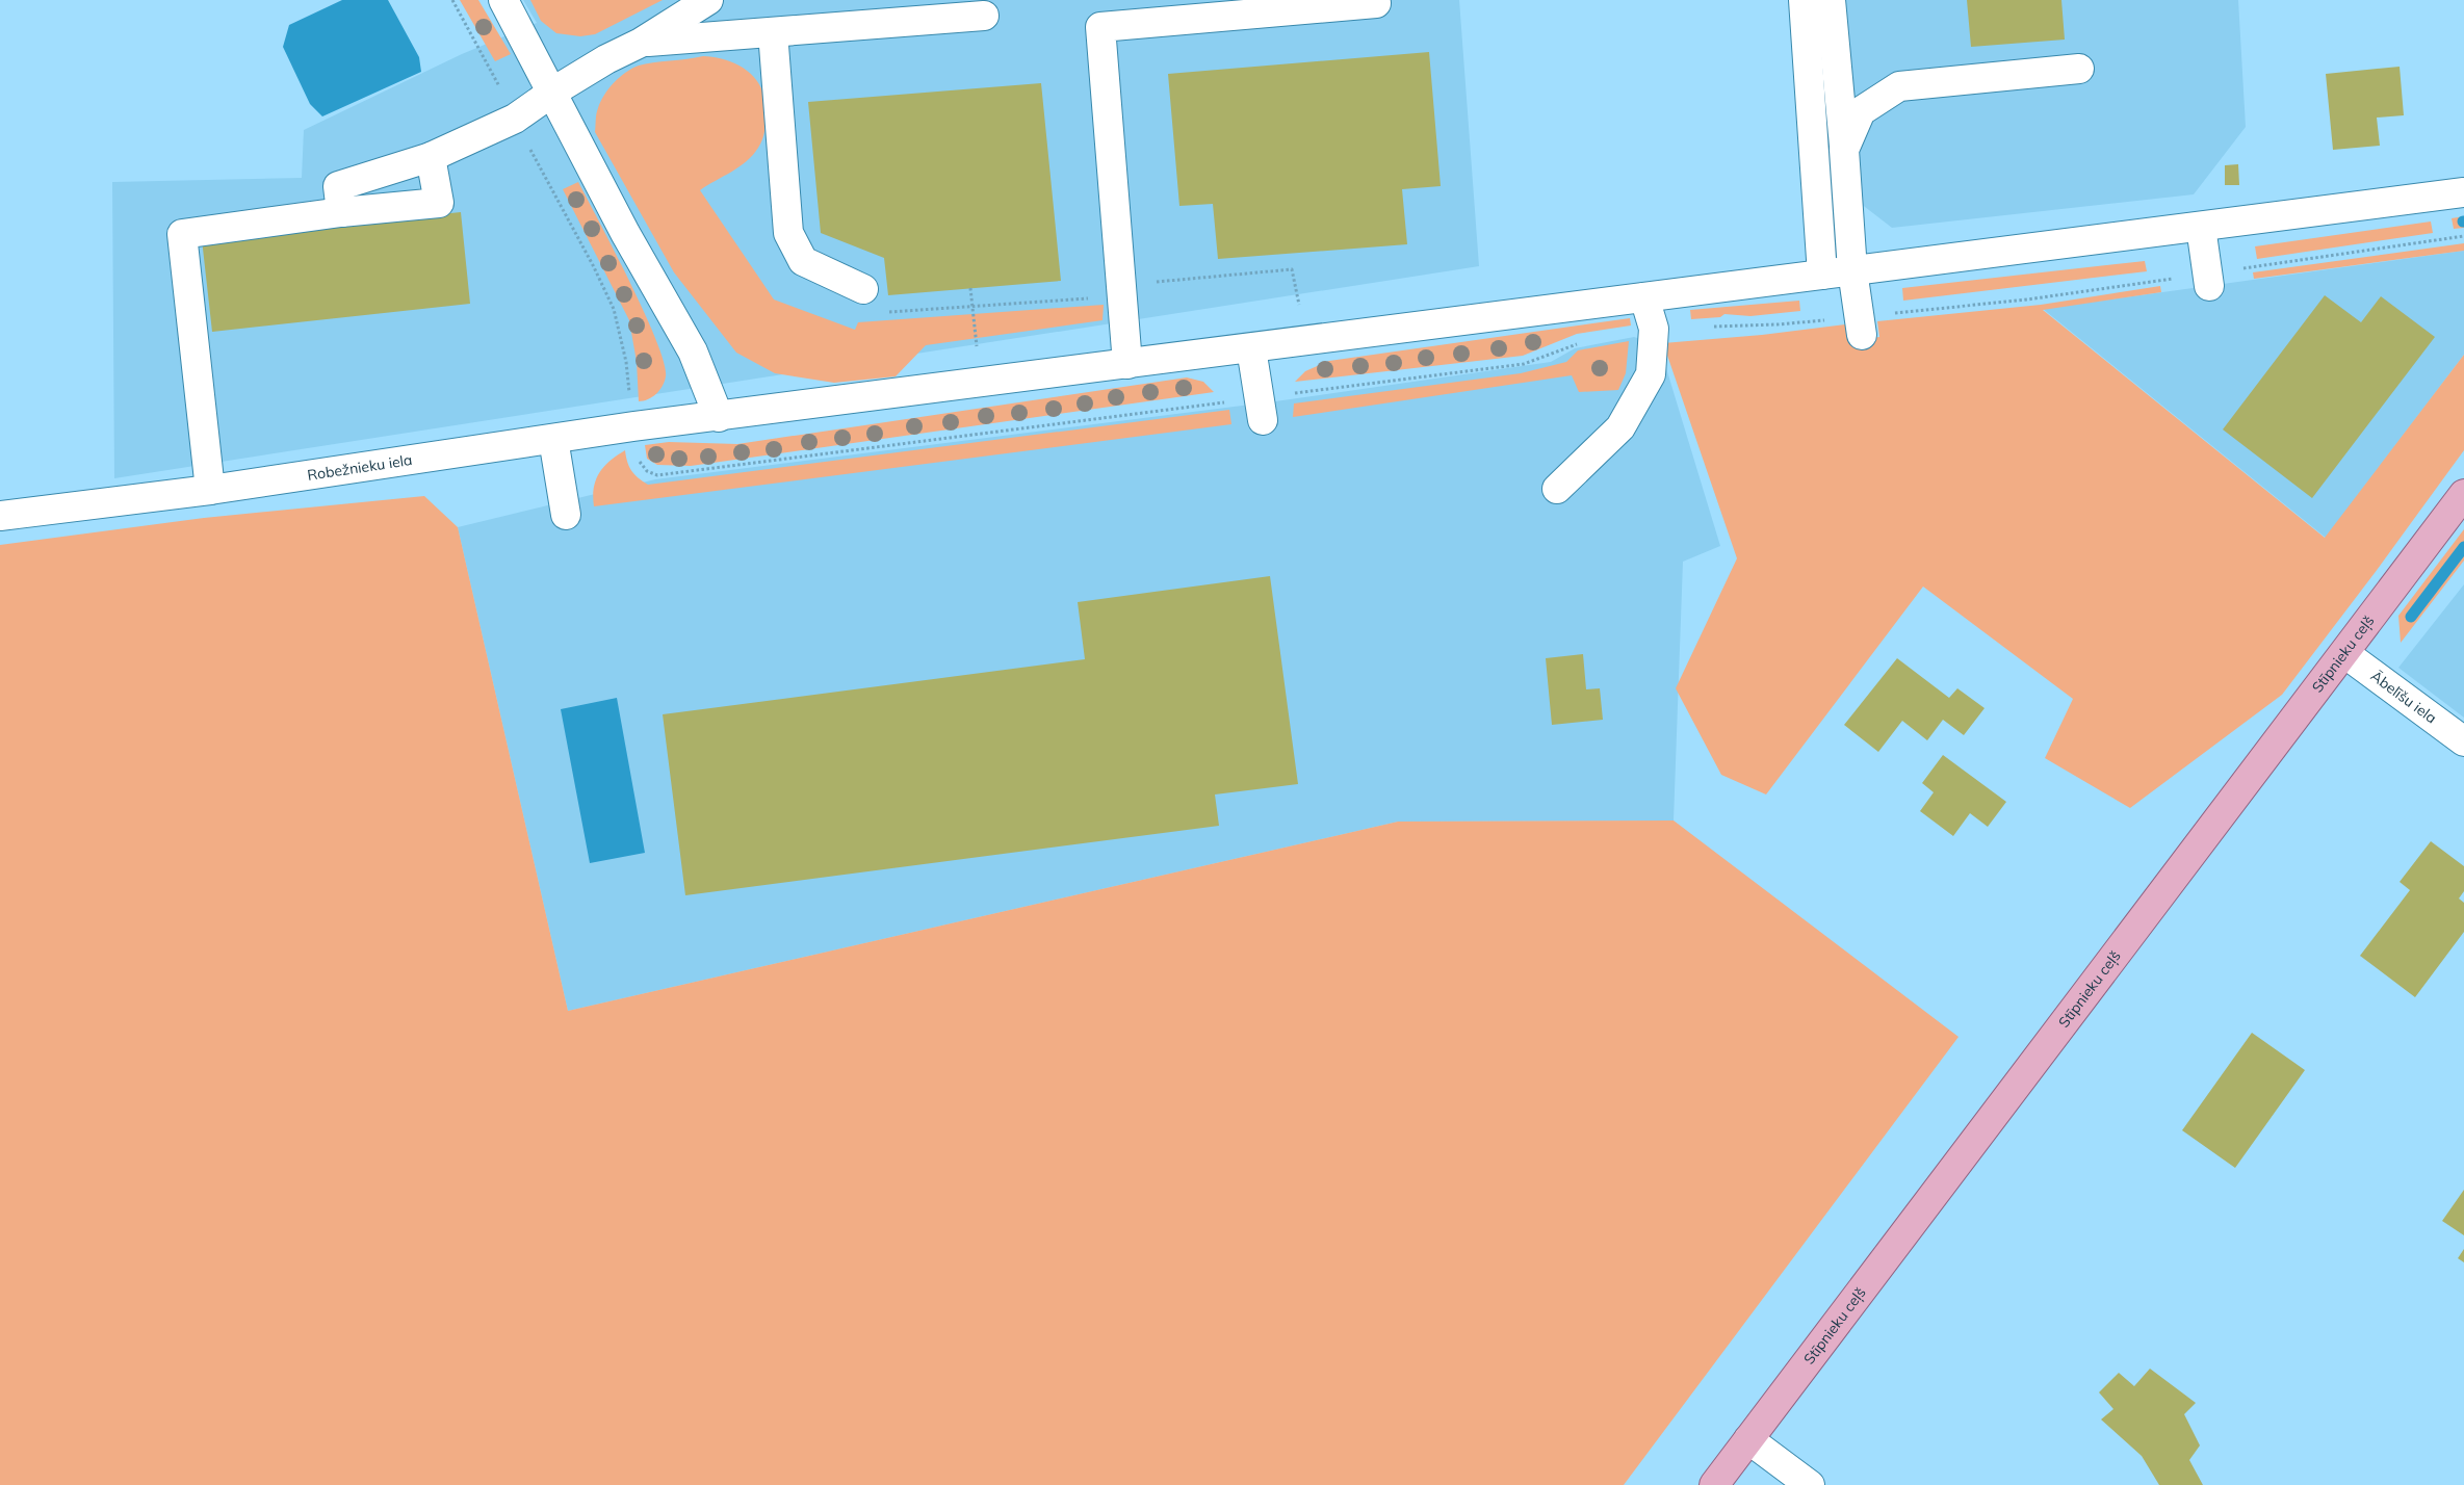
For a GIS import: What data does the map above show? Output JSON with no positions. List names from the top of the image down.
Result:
{
  "streets": {
    "main road": ["Stīpnieku ceļš"],
    "street": ["Robežnieku iela", "Ābelīšu iela"]
  },
  "crossings": [
    ["Stīpnieku ceļš", "Ābelīšu iela"]
  ]
}
